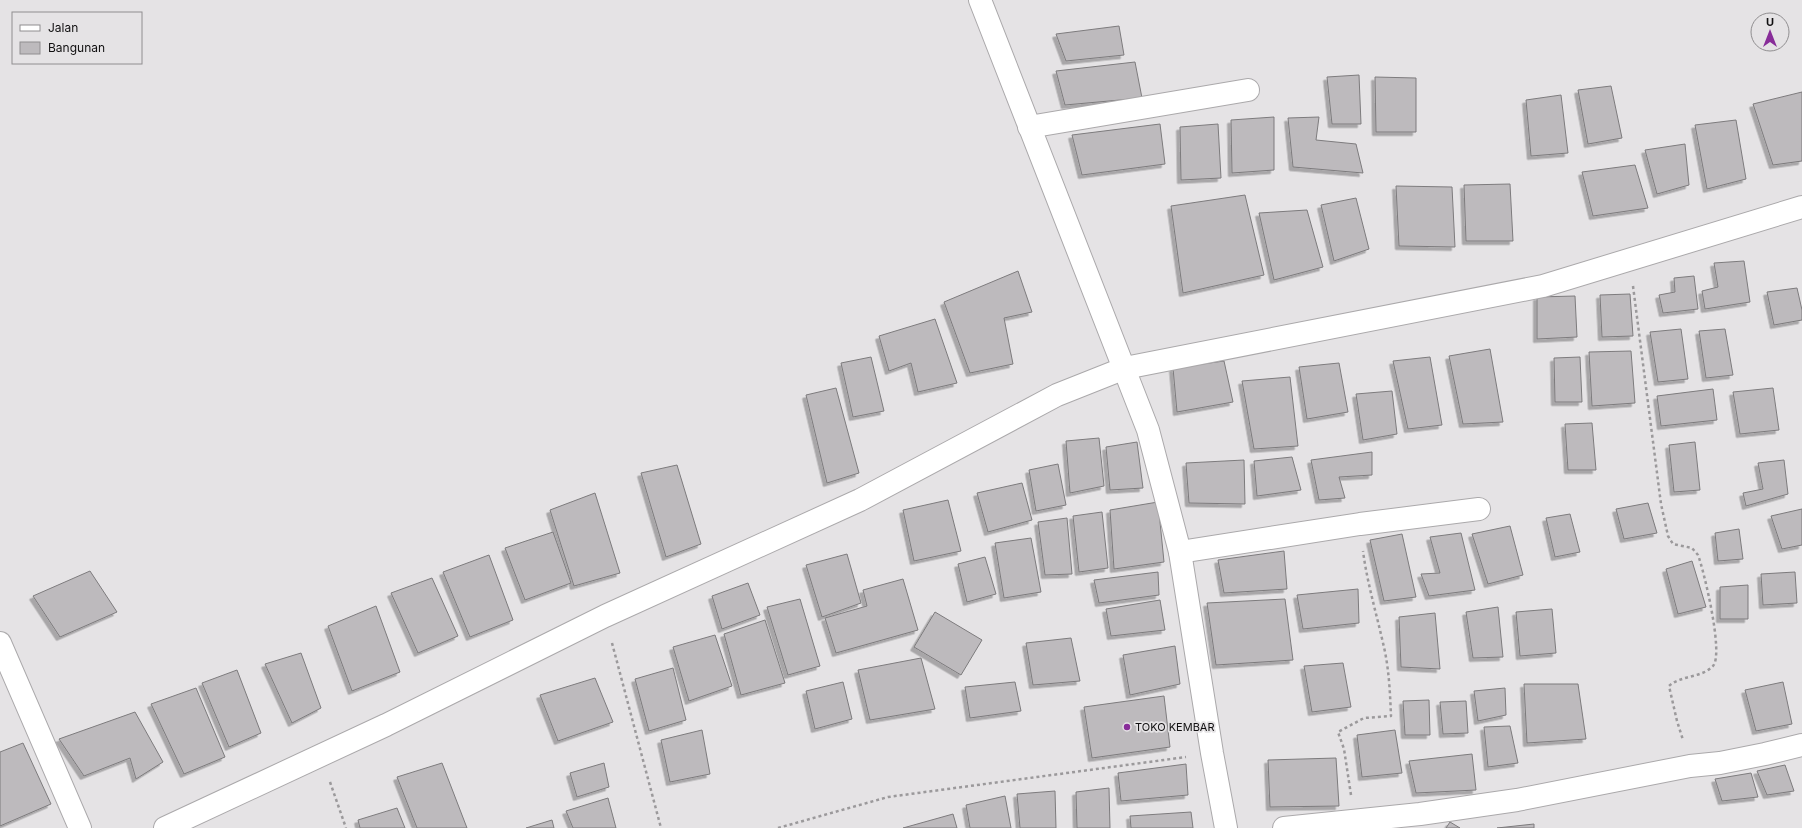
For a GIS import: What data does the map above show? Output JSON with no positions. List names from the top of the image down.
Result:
{
  "places": ["TOKO KEMBAR"],
  "legend": ["Jalan", "Bangunan"],
  "north": "top"
}
